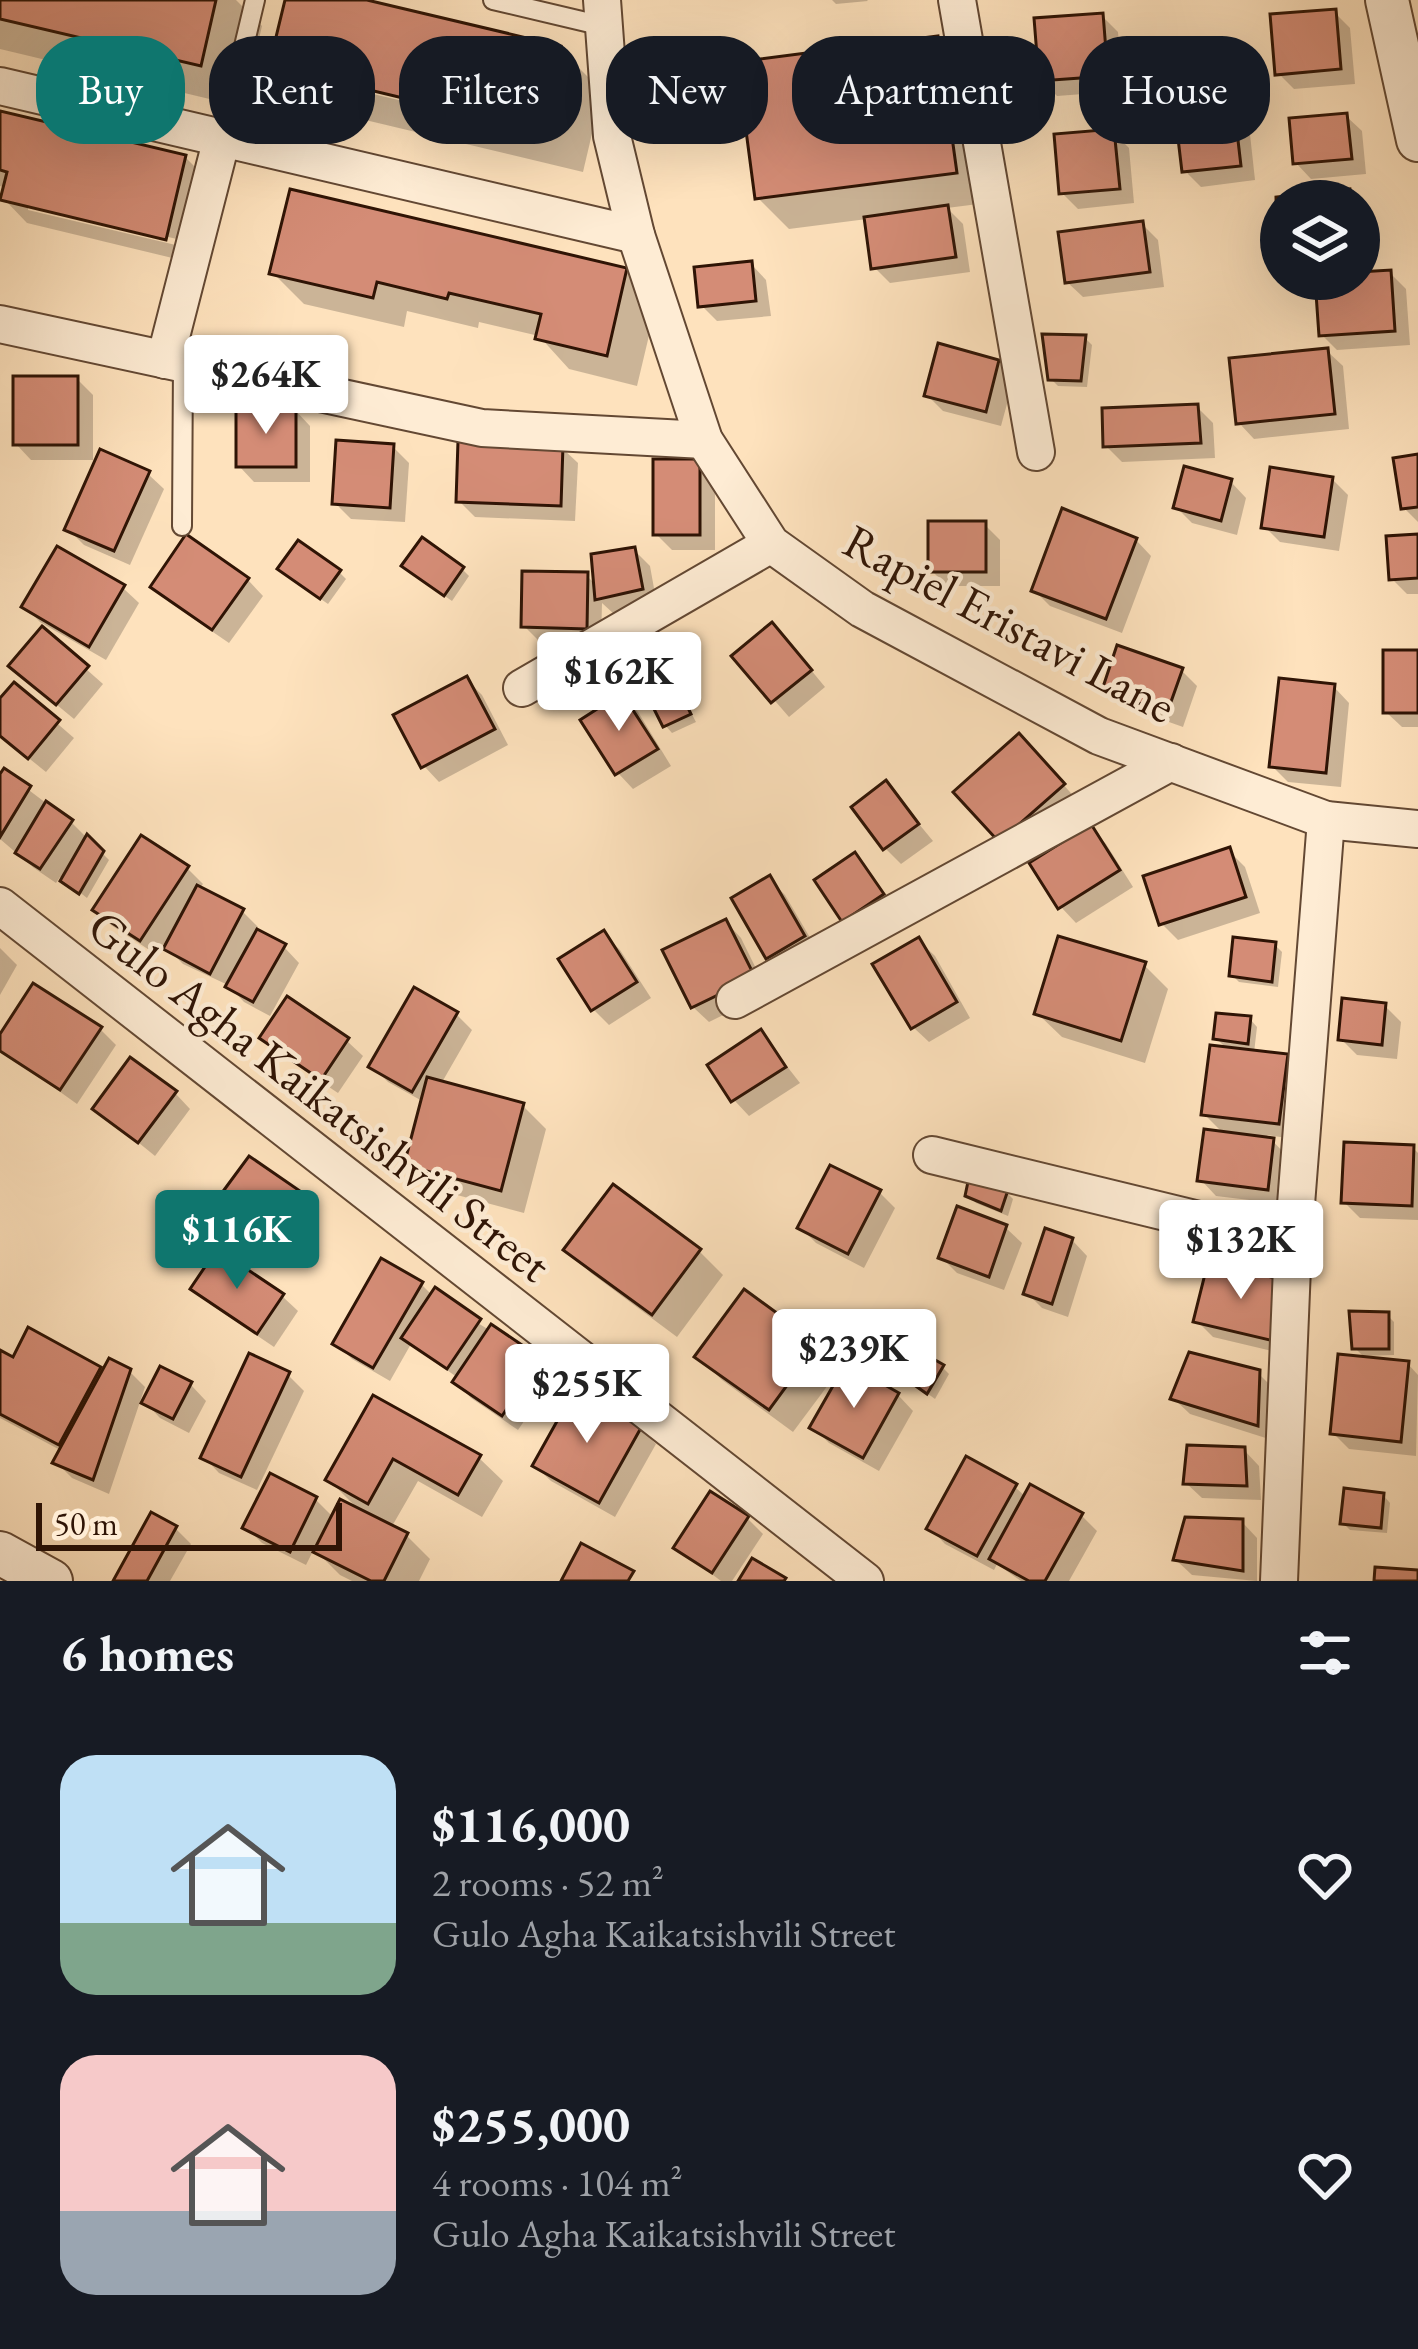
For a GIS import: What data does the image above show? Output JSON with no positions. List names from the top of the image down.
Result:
{
  "streets": {
    "street": ["Rapiel Eristavi Lane", "Gulo Agha Kaikatsishvili Street"]
  },
  "scale_bar": "50 m",
  "page": {
    "chip": [
      "Buy",
      "Rent",
      "Filters",
      "New",
      "Apartment",
      "House"
    ],
    "price": [
      "$264K",
      "$162K",
      "$116K",
      "$132K",
      "$239K",
      "$255K"
    ],
    "scale": "50 m",
    "heading": "6 homes",
    "list": [
      {
        "name": "$116,000",
        "note": "2 rooms · 52 m² · Gulo Agha Kaikatsishvili Street"
      },
      {
        "name": "$255,000",
        "note": "4 rooms · 104 m² · Gulo Agha Kaikatsishvili Street"
      }
    ]
  }
}
